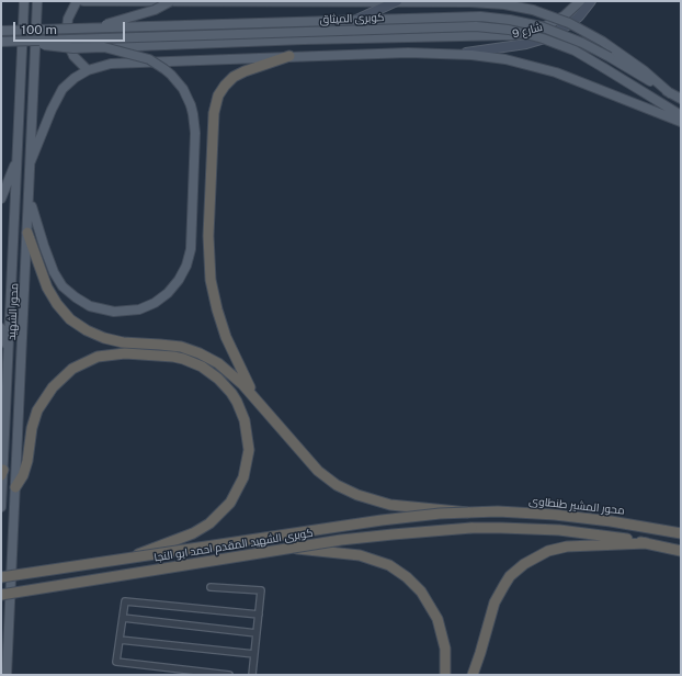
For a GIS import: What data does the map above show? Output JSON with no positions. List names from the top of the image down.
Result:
{
  "streets": {
    "highway": ["محور المشير طنطاوى", "كوبرى الشهيد المقدم احمد ابو النجا"],
    "main road": ["كوبرى الميثاق", "شارع 9", "محور الشهيد"]
  },
  "crossings": [
    ["محور المشير طنطاوى", "كوبرى الشهيد المقدم احمد ابو النجا"]
  ],
  "scale_bar": "100 m"
}
